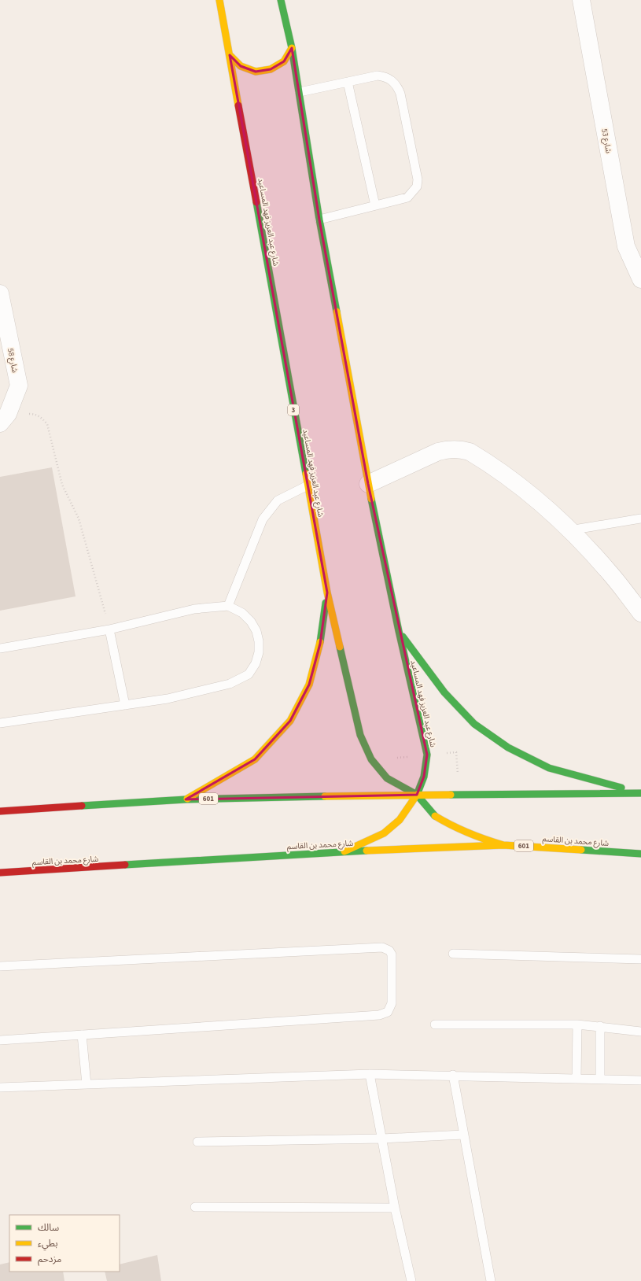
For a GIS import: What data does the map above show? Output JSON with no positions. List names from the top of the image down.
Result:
{
  "streets": {
    "main road": [
      "شارع عبد العزيز فهد المساعيد",
      "3",
      "601",
      "شارع محمد بن القاسم"
    ],
    "street": ["شارع 53", "شارع 58"]
  },
  "crossings": [
    ["شارع عبد العزيز فهد المساعيد", "601"]
  ],
  "legend": ["سالك", "بطيء", "مزدحم"]
}
